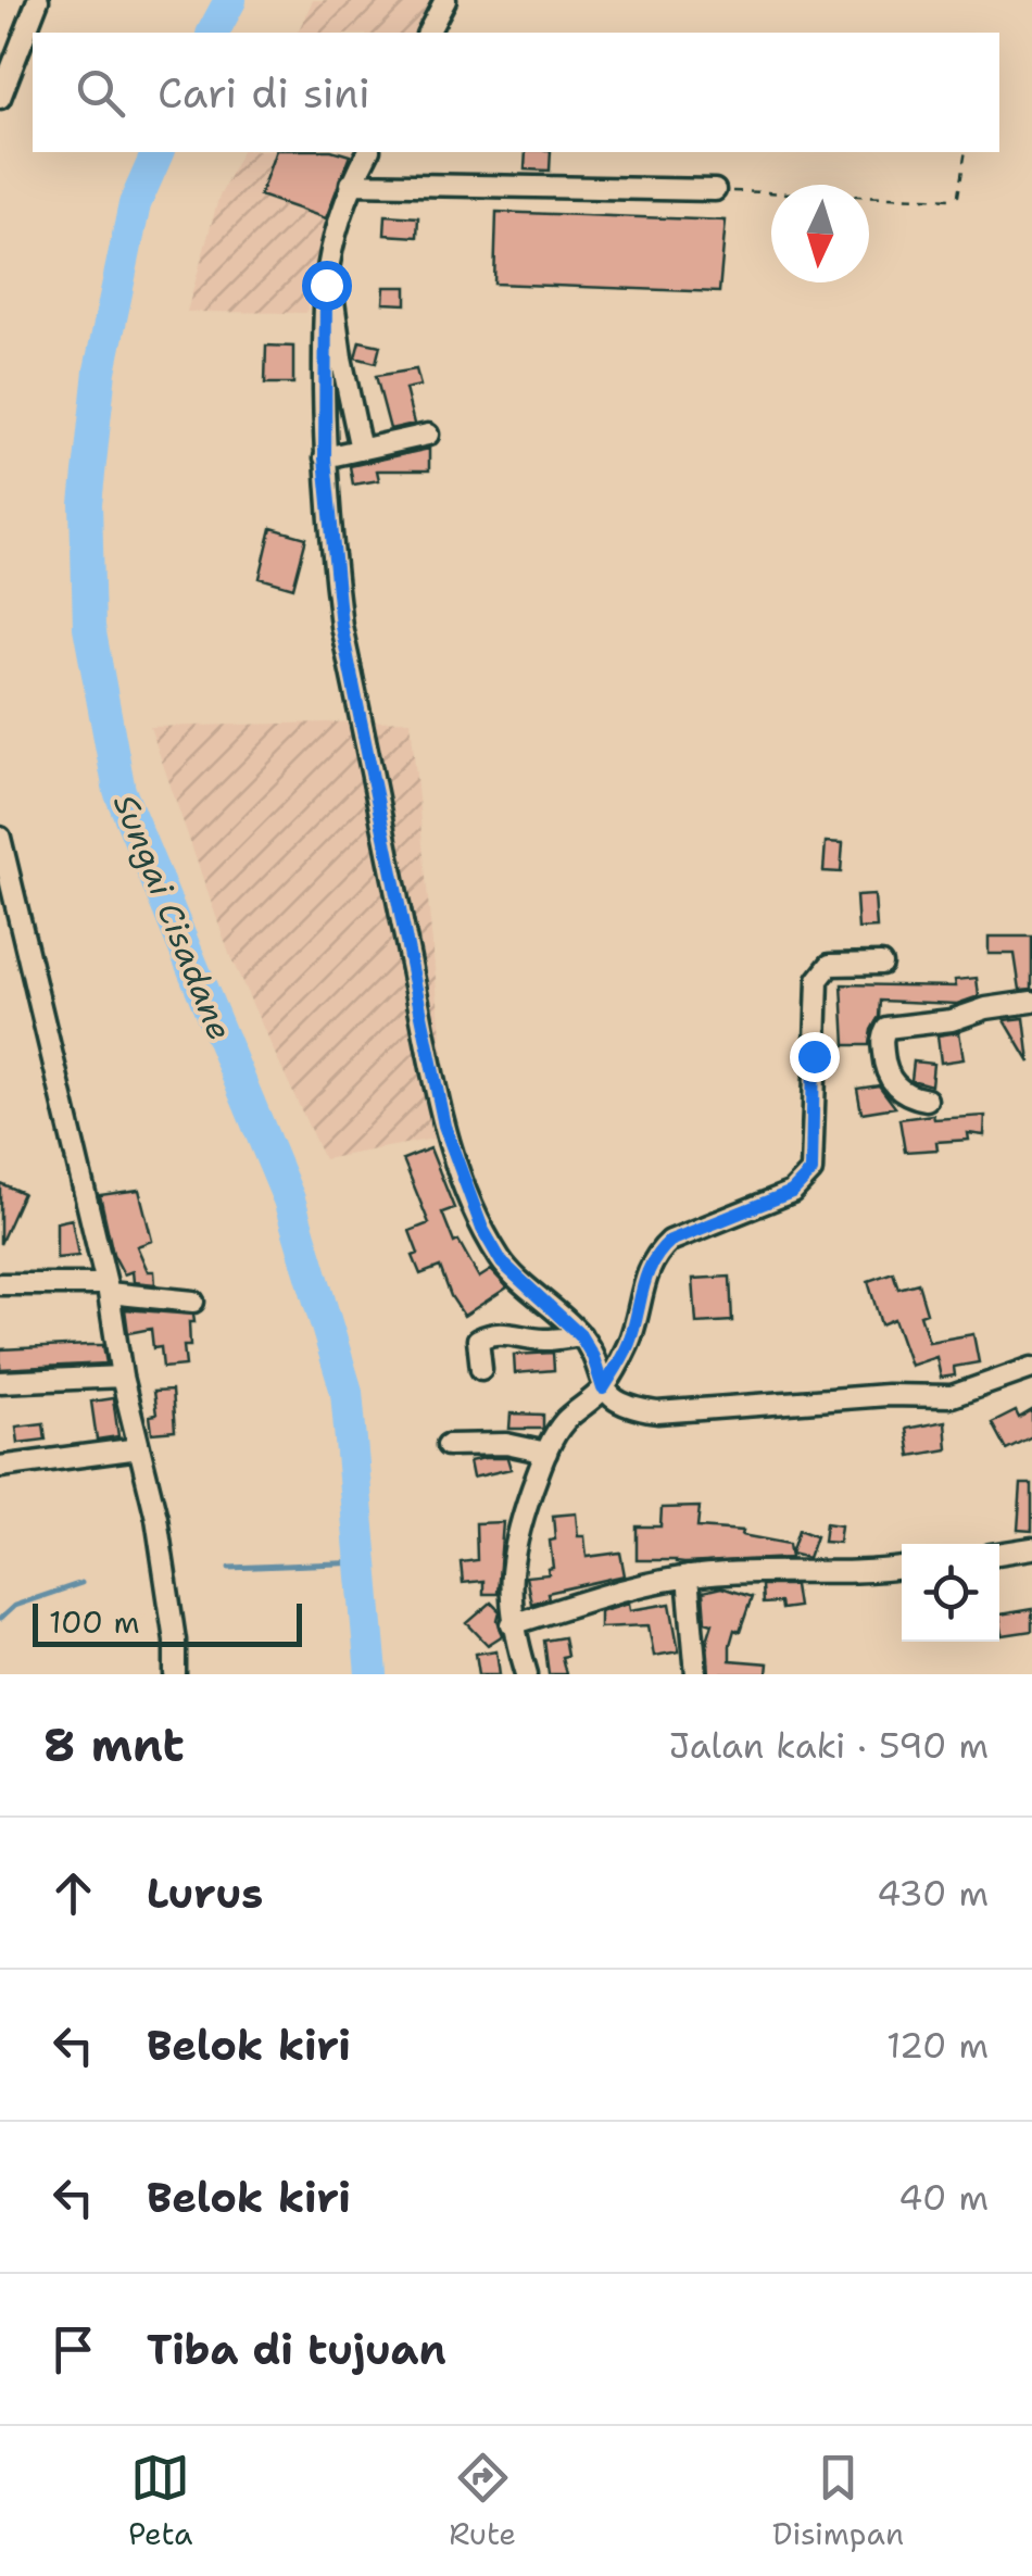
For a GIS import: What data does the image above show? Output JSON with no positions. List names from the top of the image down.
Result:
{
  "water": ["Sungai Cisadane"],
  "scale_bar": "100 m",
  "north": "bottom",
  "page": {
    "search": "Cari di sini",
    "scale": "100 m",
    "heading": ["8 mnt", "Jalan kaki · 590 m"],
    "list": [
      ["Lurus", "430 m"],
      ["Belok kiri", "120 m"],
      ["Belok kiri", "40 m"],
      "Tiba di tujuan"
    ],
    "nav": ["Peta", "Rute", "Disimpan"]
  }
}
